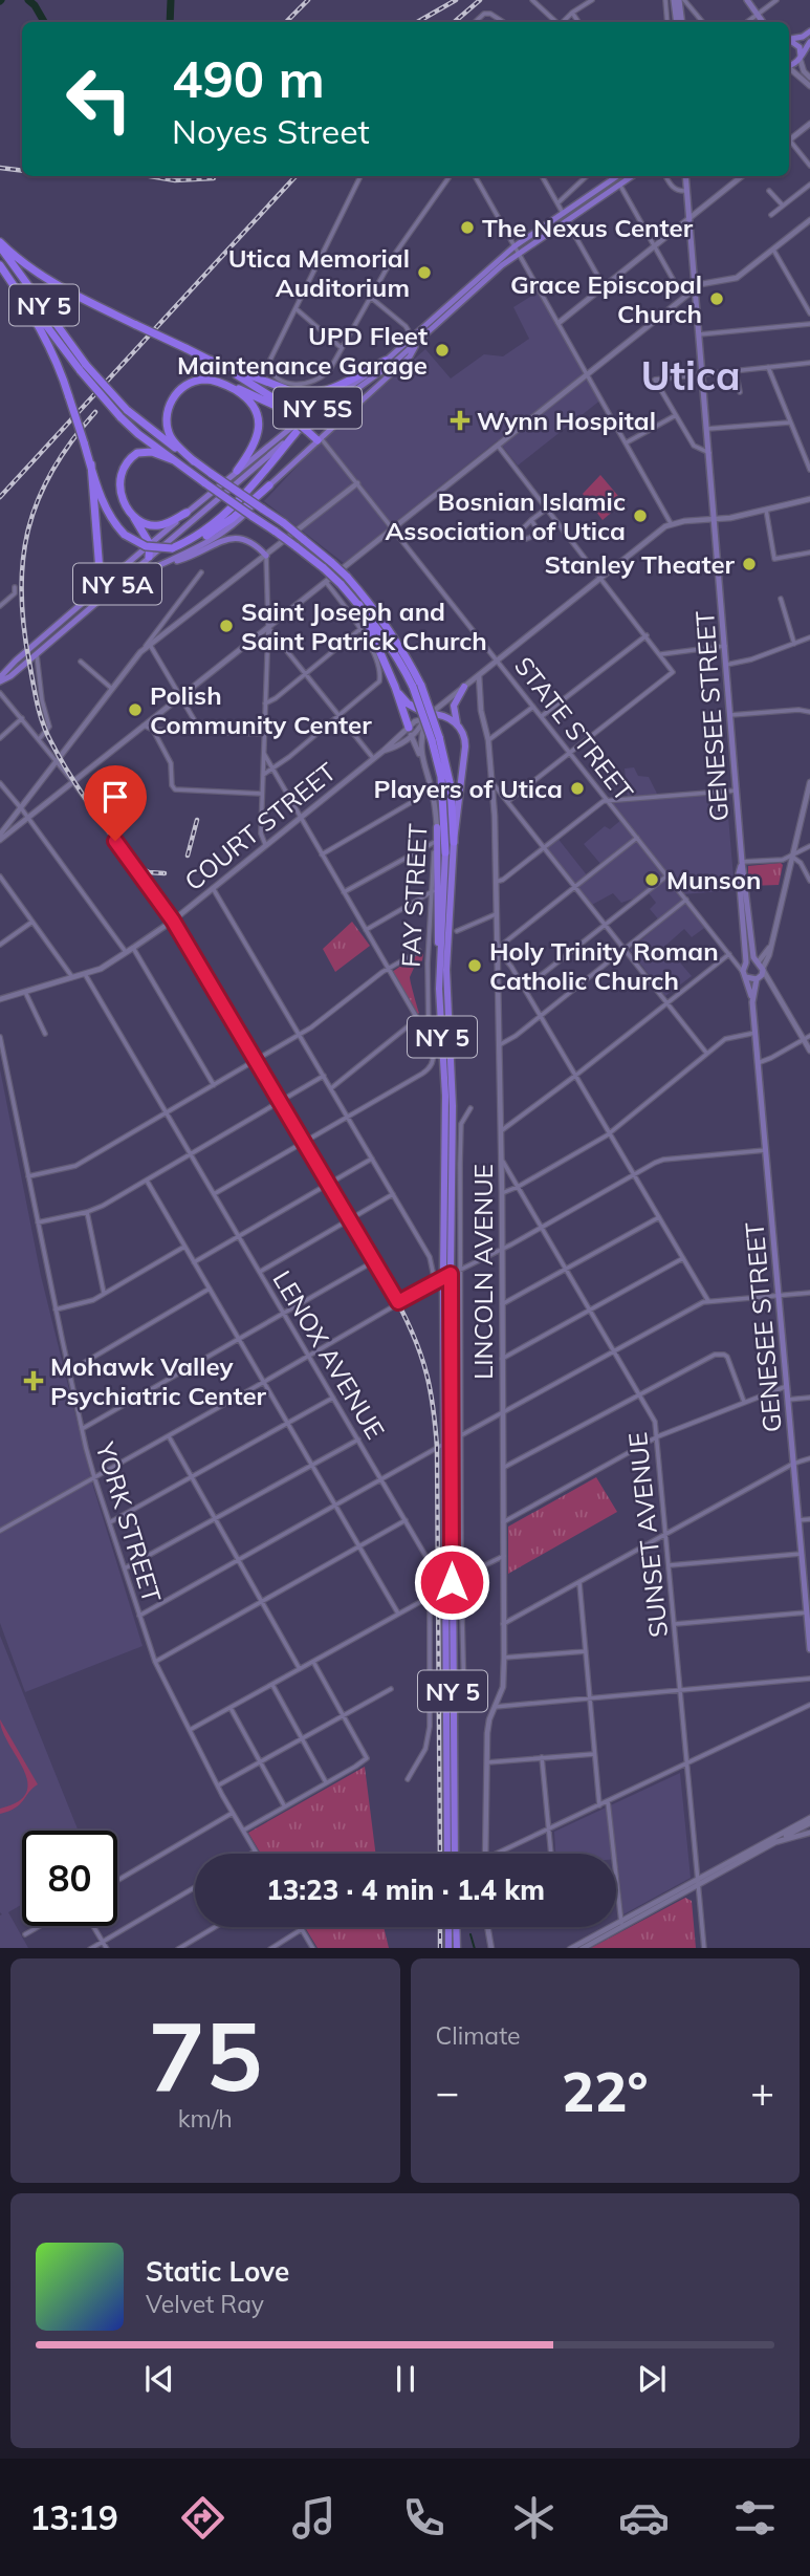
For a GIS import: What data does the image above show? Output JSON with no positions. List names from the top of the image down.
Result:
{
  "streets": {
    "highway": ["NY 5"],
    "main road": ["NY 5S", "NY 5A", "GENESEE STREET"],
    "street": [
      "STATE STREET",
      "COURT STREET",
      "FAY STREET",
      "LINCOLN AVENUE",
      "LENOX AVENUE",
      "YORK STREET",
      "SUNSET AVENUE"
    ]
  },
  "crossings": [
    ["NY 5S", "NY 5A"],
    ["GENESEE STREET", "STATE STREET"],
    ["STATE STREET", "COURT STREET"],
    ["COURT STREET", "FAY STREET"],
    ["COURT STREET", "LINCOLN AVENUE"],
    ["COURT STREET", "LENOX AVENUE"],
    ["LINCOLN AVENUE", "SUNSET AVENUE"]
  ],
  "districts": ["Utica"],
  "places": {
    "other": [
      "The Nexus Center",
      "Utica Memorial Auditorium",
      "Grace Episcopal Church",
      "UPD Fleet Maintenance Garage",
      "Bosnian Islamic Association of Utica",
      "Stanley Theater",
      "Saint Joseph and Saint Patrick Church",
      "Polish Community Center",
      "Players of Utica",
      "Munson",
      "Holy Trinity Roman Catholic Church"
    ],
    "health": ["Wynn Hospital", "Mohawk Valley Psychiatric Center"]
  },
  "page": {
    "turn": ["490 m", "Noyes Street"],
    "limit": "80",
    "trip": "13:23 · 4 min · 1.4 km",
    "tile": [
      ["75", "km/h"],
      "Climate"
    ],
    "heat": ["−", "22°", "+"],
    "song": ["Static Love", "Velvet Ray"],
    "tabs": "13:19"
  }
}
